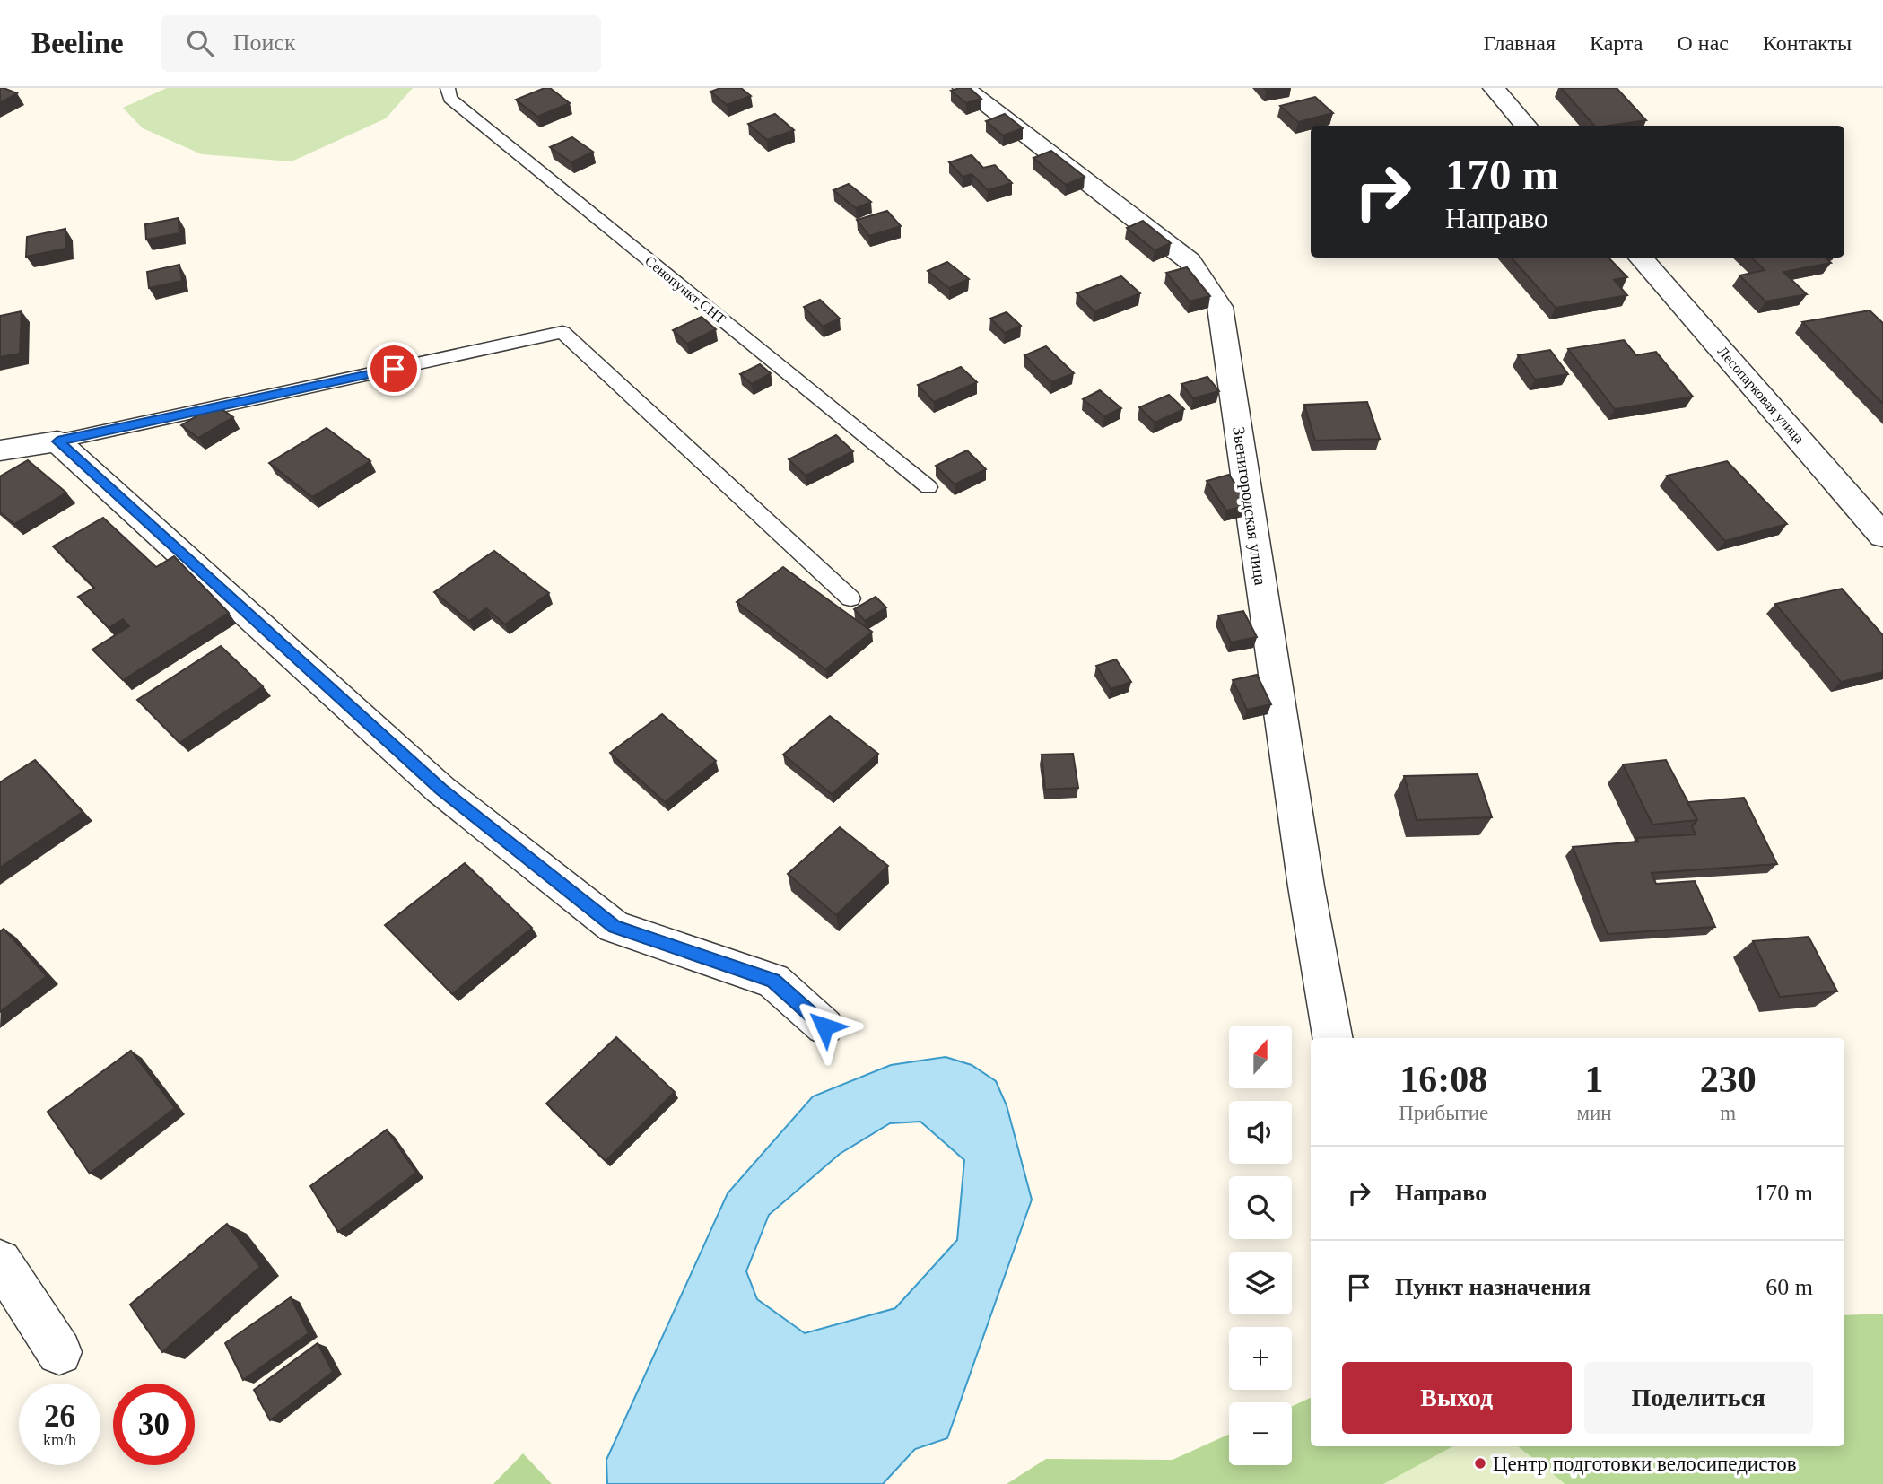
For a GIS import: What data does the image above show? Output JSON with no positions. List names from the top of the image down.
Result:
{
  "streets": {
    "street": ["Лесопарковая улица", "Звенигородская улица"],
    "lane": ["Сенопункт СНТ"]
  },
  "places": ["Центр подготовки велосипедистов"],
  "north": "top",
  "page": {
    "header": "Beeline",
    "search": "Поиск",
    "nav": [
      "Главная",
      "Карта",
      "О нас",
      "Контакты"
    ],
    "turn": ["170 m", "Направо"],
    "map_buttons": ["+", "−"],
    "eta": [
      "16:08",
      "Прибытие",
      "1",
      "мин",
      "230",
      "m"
    ],
    "list": [
      {
        "name": "Направо",
        "value": "170 m"
      },
      {
        "name": "Пункт назначения",
        "value": "60 m"
      }
    ],
    "buttons": ["Выход", "Поделиться"],
    "speed": "26 km/h",
    "limit": "30"
  }
}
